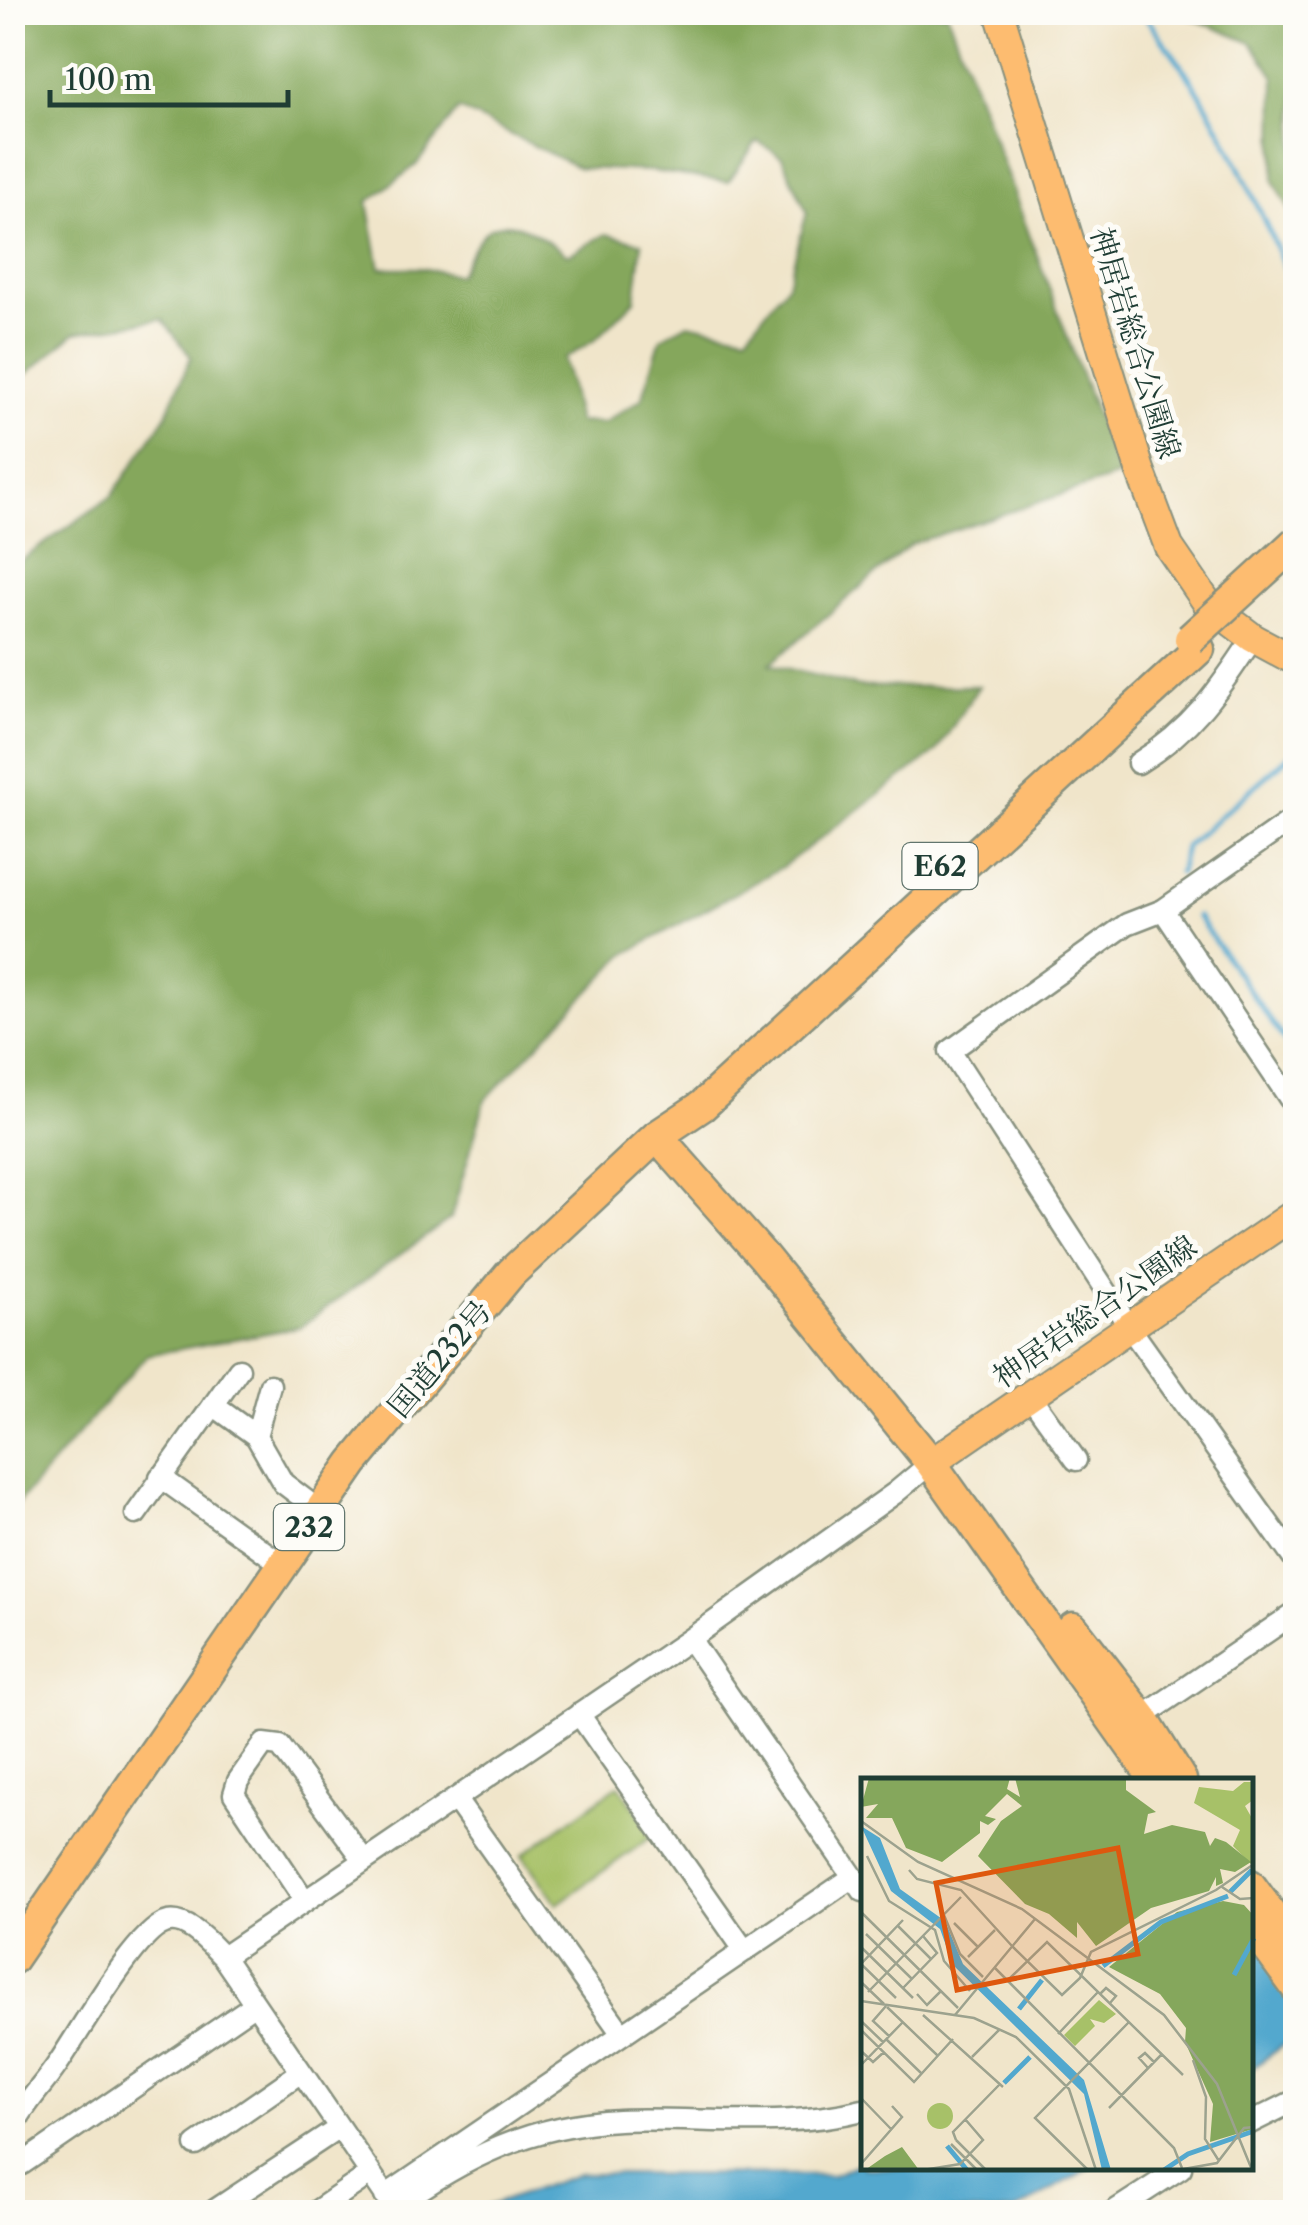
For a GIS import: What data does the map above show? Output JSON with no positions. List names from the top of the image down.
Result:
{
  "streets": {
    "highway": ["E62", "国道232号", "232"],
    "main road": ["神居岩総合公園線"]
  },
  "crossings": [
    ["E62", "国道232号"]
  ],
  "scale_bar": "100 m"
}
